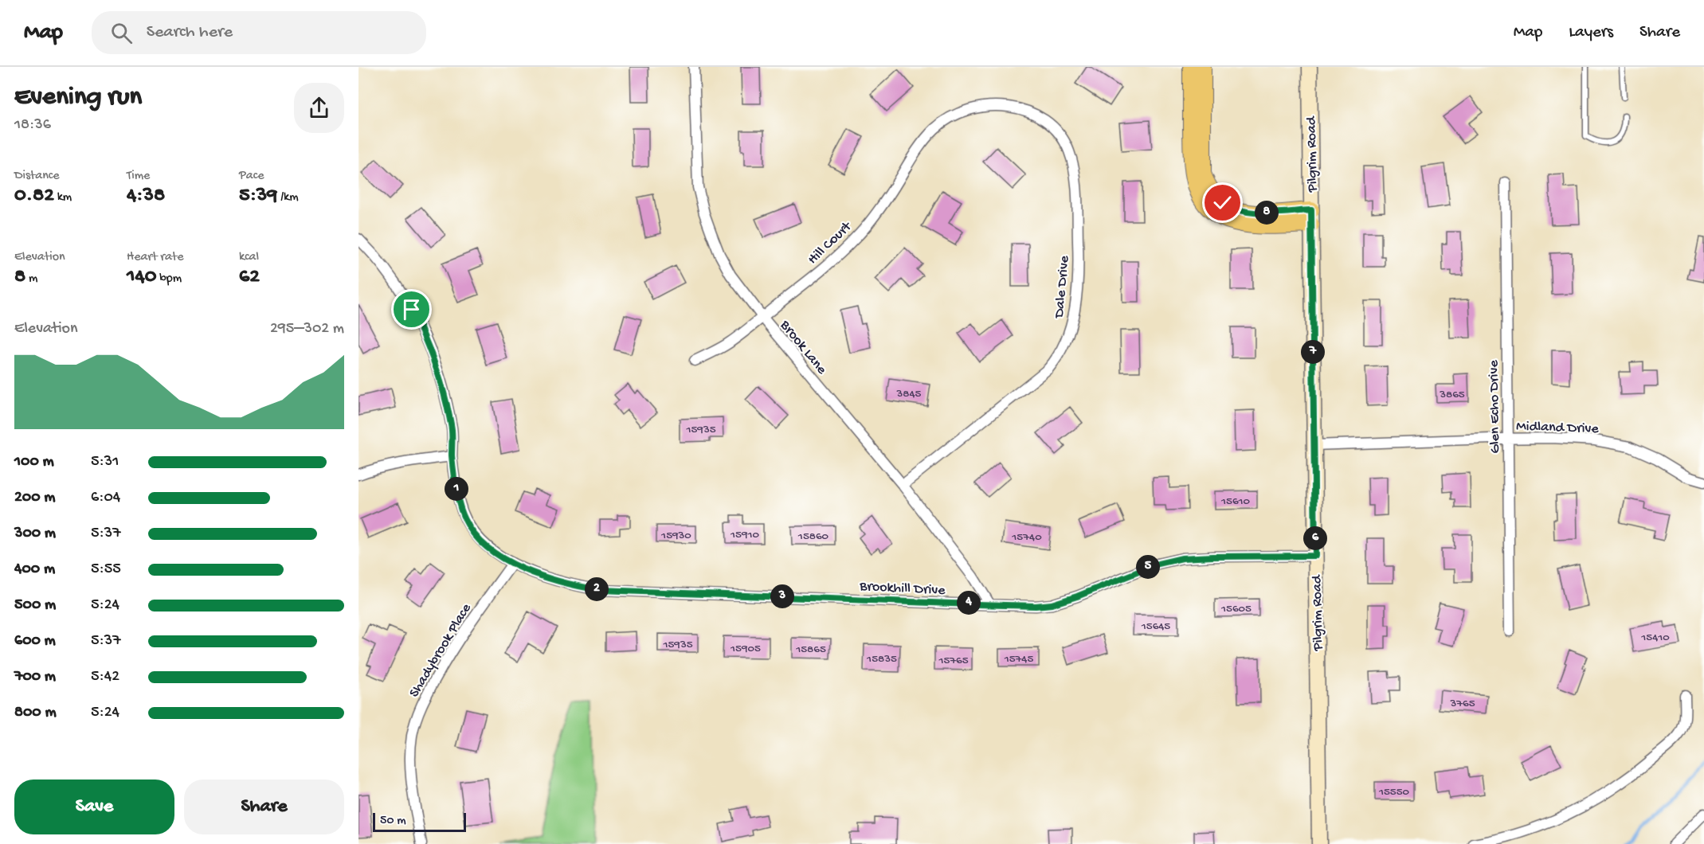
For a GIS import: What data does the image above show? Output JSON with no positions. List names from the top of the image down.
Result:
{
  "streets": {
    "main road": ["Pilgrim Road"],
    "street": [
      "Hill Court",
      "Dale Drive",
      "Brook Lane",
      "Glen Echo Drive",
      "Midland Drive",
      "Brookhill Drive",
      "Shadybrook Place"
    ]
  },
  "crossings": [
    ["Pilgrim Road", "Midland Drive"],
    ["Pilgrim Road", "Brookhill Drive"],
    ["Hill Court", "Dale Drive"],
    ["Hill Court", "Brook Lane"],
    ["Dale Drive", "Brook Lane"],
    ["Brook Lane", "Brookhill Drive"],
    ["Glen Echo Drive", "Midland Drive"],
    ["Brookhill Drive", "Shadybrook Place"]
  ],
  "house_numbers": [
    "3845",
    "3865",
    "15935",
    "15610",
    "15910",
    "15930",
    "15860",
    "15740",
    "15605",
    "15645",
    "15410",
    "15935",
    "15905",
    "15865",
    "15835",
    "15745",
    "15765",
    "3765",
    "15550"
  ],
  "scale_bar": "50 m",
  "page": {
    "header": "Map",
    "search": "Search here",
    "nav": ["Map", "Layers", "Share"],
    "heading": ["Evening run", "18:36"],
    "stats": [
      ["Distance", "0.82 km"],
      ["Time", "4:38"],
      ["Pace", "5:39 /km"],
      ["Elevation", "8 m"],
      ["Heart rate", "140 bpm"],
      ["kcal", "62"]
    ],
    "pins": [
      "8",
      "7",
      "1",
      "6",
      "5",
      "2",
      "3",
      "4"
    ],
    "chart": ["Elevation", "295–302 m"],
    "list": [
      {
        "name": "100 m",
        "note": "5:31"
      },
      {
        "name": "200 m",
        "note": "6:04"
      },
      {
        "name": "300 m",
        "note": "5:37"
      },
      {
        "name": "400 m",
        "note": "5:55"
      },
      {
        "name": "500 m",
        "note": "5:24"
      },
      {
        "name": "600 m",
        "note": "5:37"
      },
      {
        "name": "700 m",
        "note": "5:42"
      },
      {
        "name": "800 m",
        "note": "5:24"
      }
    ],
    "buttons": ["Save", "Share"],
    "scale": "50 m"
  }
}
